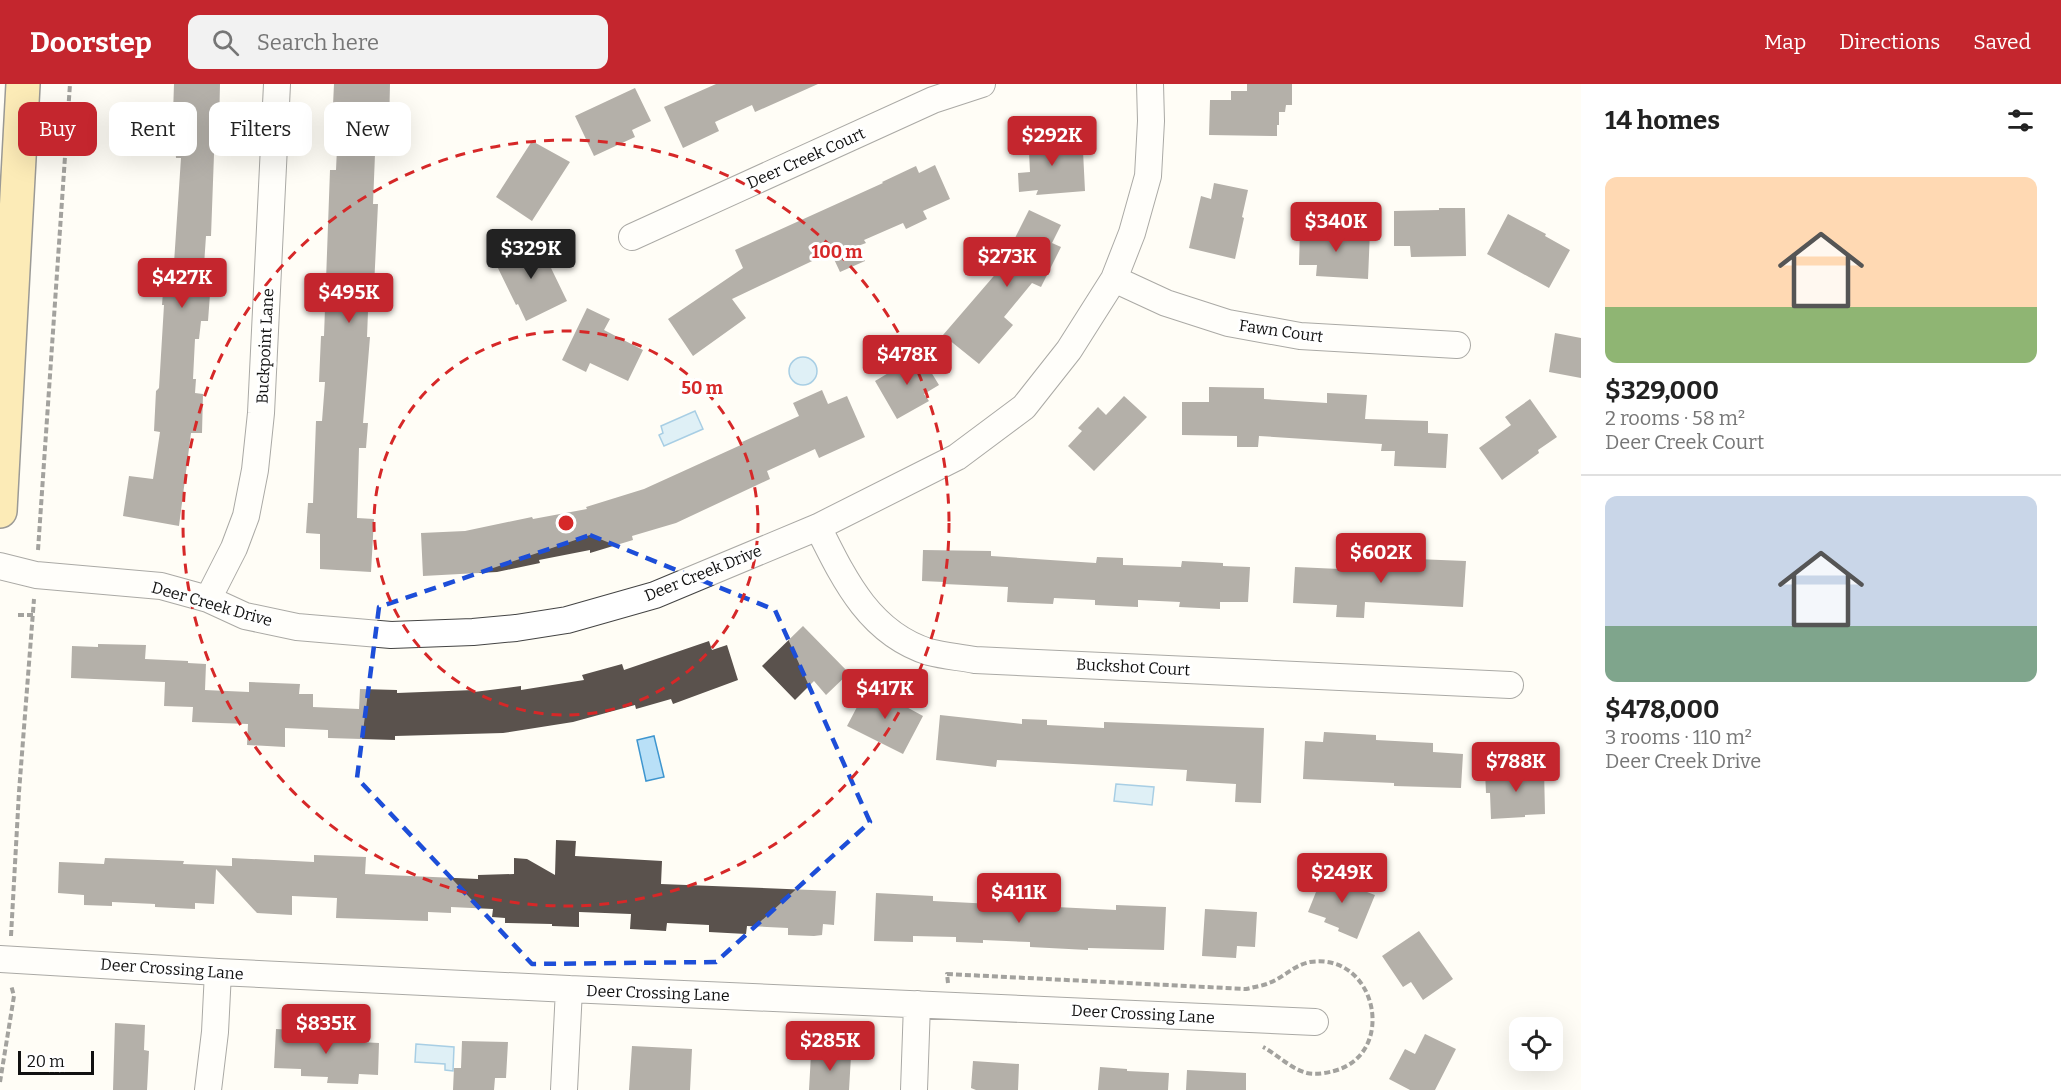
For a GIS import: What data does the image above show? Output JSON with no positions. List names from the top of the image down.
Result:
{
  "streets": {
    "street": [
      "Deer Creek Court",
      "Fawn Court",
      "Buckpoint Lane",
      "Deer Creek Drive",
      "Buckshot Court",
      "Deer Crossing Lane"
    ]
  },
  "crossings": [
    ["Fawn Court", "Deer Creek Drive"],
    ["Buckpoint Lane", "Deer Creek Drive"],
    ["Deer Creek Drive", "Buckshot Court"]
  ],
  "scale_bar": "20 m",
  "page": {
    "header": "Doorstep",
    "search": "Search here",
    "nav": ["Map", "Directions", "Saved"],
    "heading": "14 homes",
    "chip": [
      "Buy",
      "Rent",
      "Filters",
      "New"
    ],
    "price": [
      "$292K",
      "$340K",
      "$329K",
      "$273K",
      "$427K",
      "$495K",
      "$478K",
      "$602K",
      "$417K",
      "$788K",
      "$249K",
      "$411K",
      "$835K",
      "$285K"
    ],
    "list": [
      {
        "name": "$329,000",
        "note": "2 rooms · 58 m² · Deer Creek Court"
      },
      {
        "name": "$478,000",
        "note": "3 rooms · 110 m² · Deer Creek Drive"
      }
    ],
    "scale": "20 m"
  },
  "rings": ["100 m", "50 m"]
}
